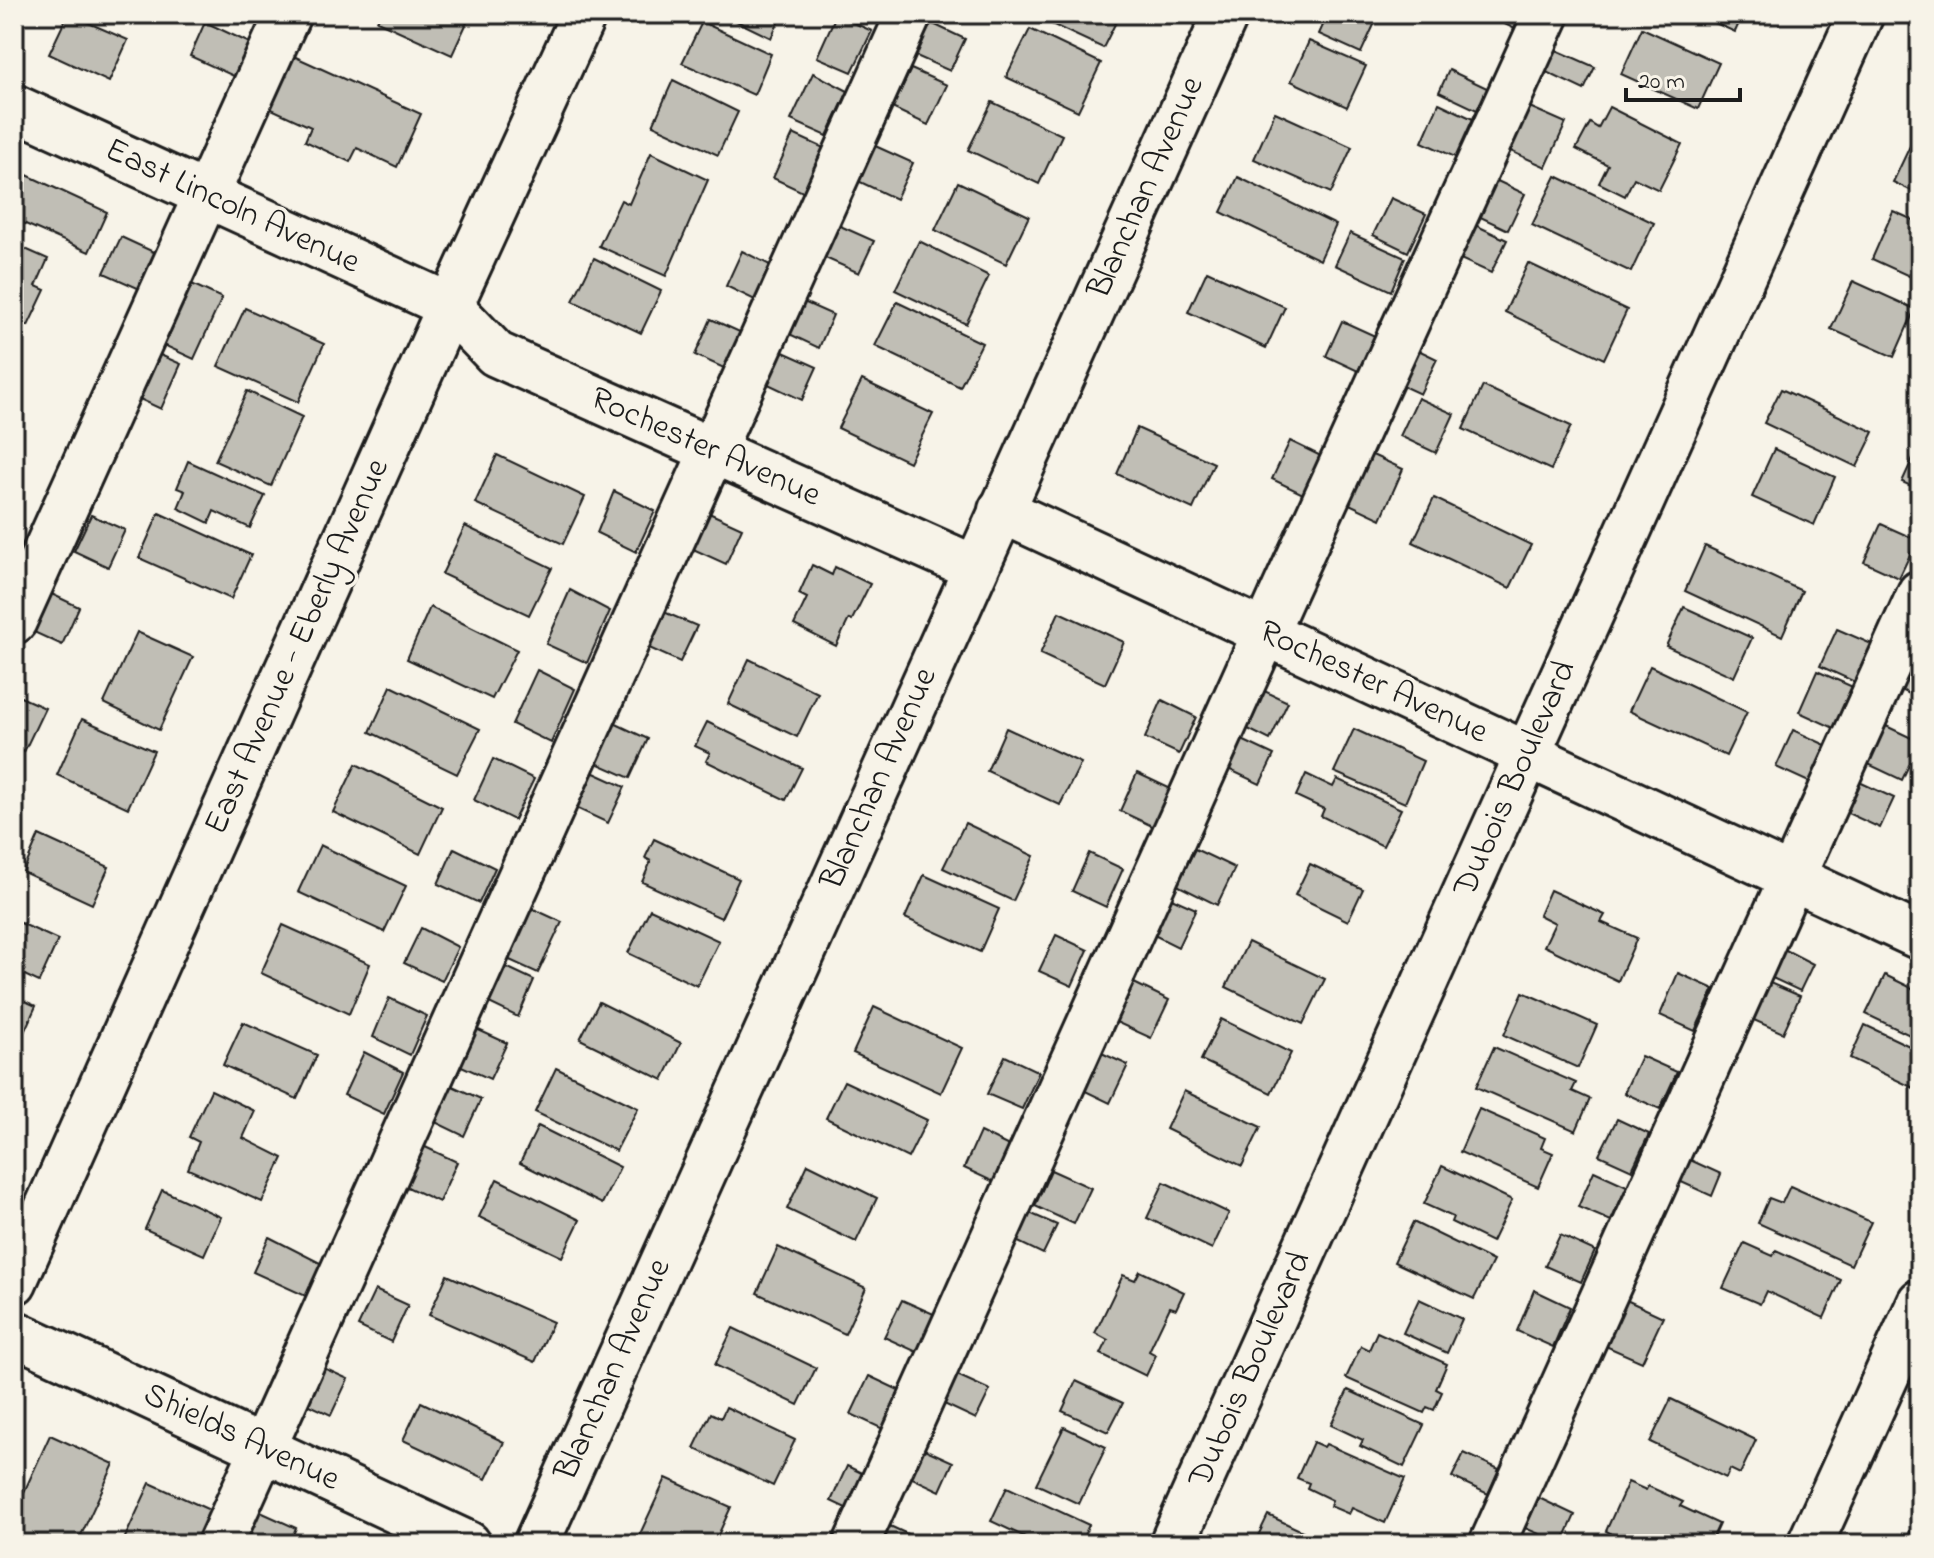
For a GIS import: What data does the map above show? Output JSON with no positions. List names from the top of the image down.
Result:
{
  "streets": {
    "street": [
      "Blanchan Avenue",
      "East Lincoln Avenue",
      "Rochester Avenue",
      "East Avenue - Eberly Avenue",
      "Dubois Boulevard",
      "Shields Avenue"
    ]
  },
  "crossings": [
    ["Blanchan Avenue", "Rochester Avenue"],
    ["East Lincoln Avenue", "Rochester Avenue"],
    ["East Lincoln Avenue", "East Avenue - Eberly Avenue"],
    ["Rochester Avenue", "East Avenue - Eberly Avenue"],
    ["Rochester Avenue", "Dubois Boulevard"]
  ],
  "scale_bar": "20 m"
}
